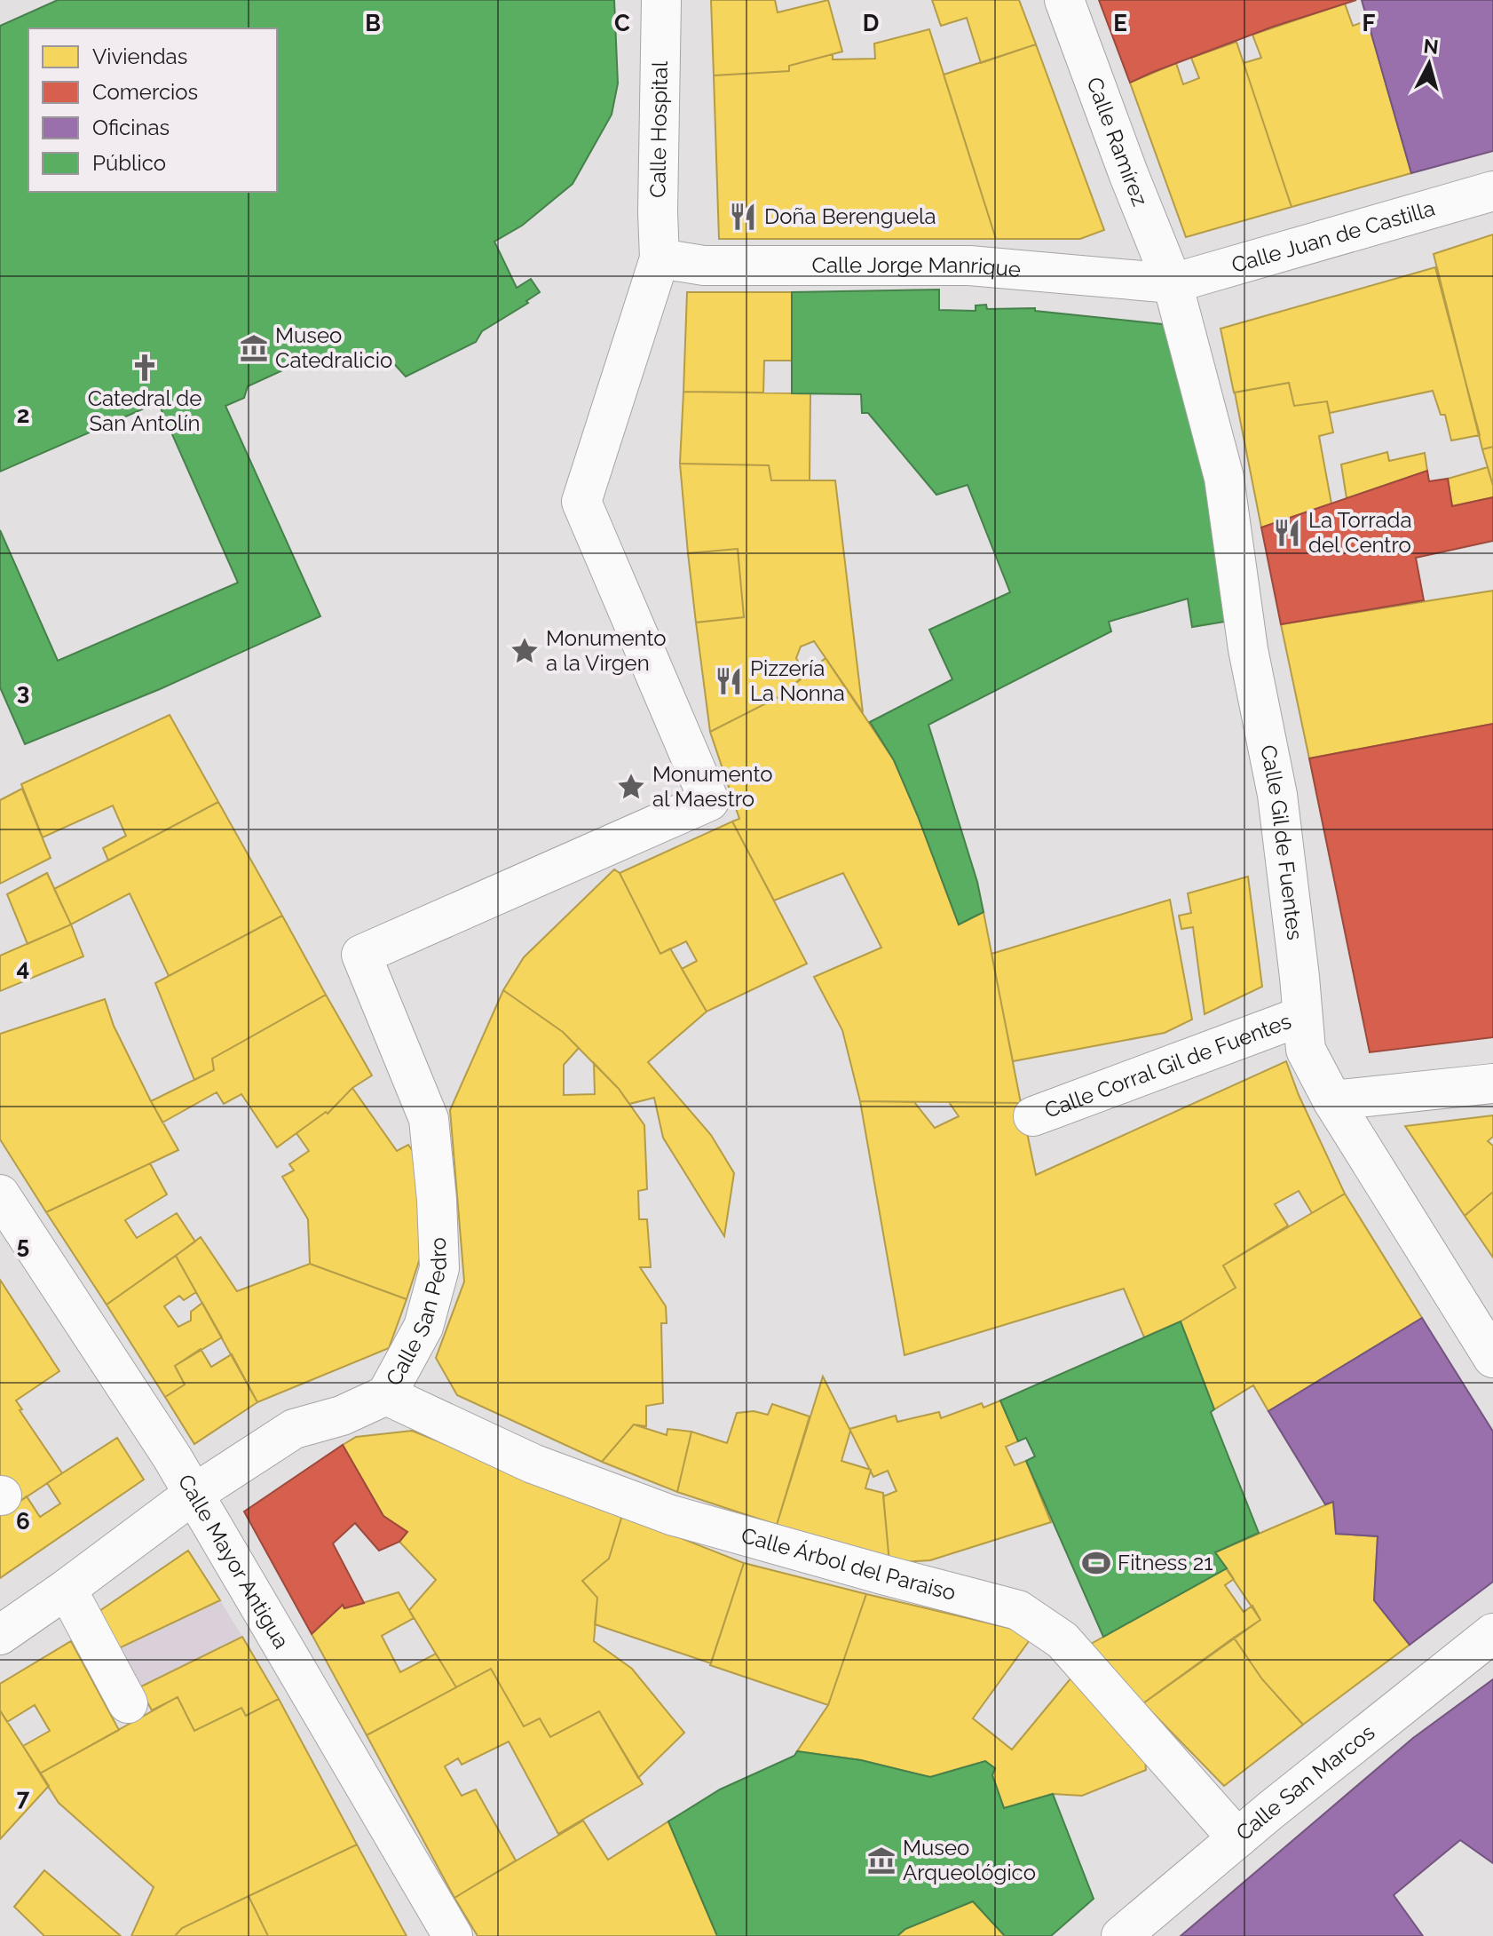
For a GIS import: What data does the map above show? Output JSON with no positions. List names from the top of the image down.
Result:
{
  "streets": {
    "street": [
      "Calle Hospital",
      "Calle Ramírez",
      "Calle Juan de Castilla",
      "Calle Jorge Manrique",
      "Calle Gil de Fuentes",
      "Calle Corral Gil de Fuentes",
      "Calle San Pedro",
      "Calle Mayor Antigua",
      "Calle Árbol del Paraiso",
      "Calle San Marcos"
    ]
  },
  "crossings": [
    ["Calle Hospital", "Calle Jorge Manrique"],
    ["Calle Hospital", "Calle San Pedro"],
    ["Calle Ramírez", "Calle Juan de Castilla"],
    ["Calle Ramírez", "Calle Jorge Manrique"],
    ["Calle Ramírez", "Calle Gil de Fuentes"],
    ["Calle Juan de Castilla", "Calle Jorge Manrique"],
    ["Calle Juan de Castilla", "Calle Gil de Fuentes"],
    ["Calle Jorge Manrique", "Calle Gil de Fuentes"],
    ["Calle Jorge Manrique", "Calle San Pedro"],
    ["Calle Gil de Fuentes", "Calle Corral Gil de Fuentes"],
    ["Calle San Pedro", "Calle Mayor Antigua"],
    ["Calle San Pedro", "Calle Árbol del Paraiso"],
    ["Calle Árbol del Paraiso", "Calle San Marcos"]
  ],
  "places": {
    "restaurant": ["Doña Berenguela", "La Torrada del Centro", "Pizzería La Nonna"],
    "museum": ["Museo Catedralicio", "Museo Arqueológico"],
    "church": ["Catedral de San Antolín"],
    "place": ["Monumento a la Virgen", "Monumento al Maestro"],
    "sports": ["Fitness 21"]
  },
  "legend": [
    "Viviendas",
    "Comercios",
    "Oficinas",
    "Público"
  ],
  "north": "top",
  "grid": {
    "columns": [
      "B",
      "C",
      "D",
      "E",
      "F"
    ],
    "rows": [
      "2",
      "3",
      "4",
      "5",
      "6",
      "7"
    ]
  }
}
